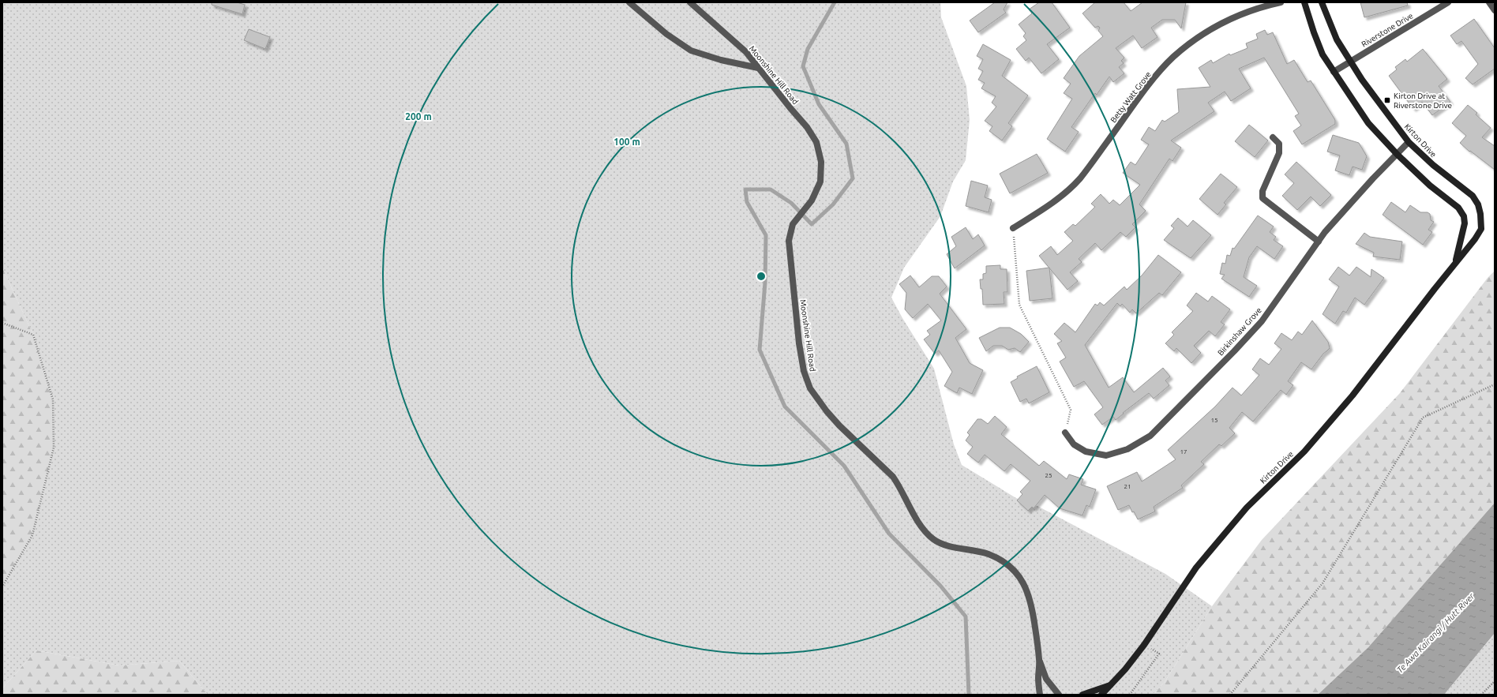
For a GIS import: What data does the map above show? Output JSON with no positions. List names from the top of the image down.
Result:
{
  "streets": {
    "street": [
      "Riverstone Drive",
      "Moonshine Hill Road",
      "Betty Watt Grove",
      "Kirton Drive",
      "Birkinshaw Grove"
    ]
  },
  "crossings": [
    ["Riverstone Drive", "Kirton Drive"],
    ["Kirton Drive", "Birkinshaw Grove"]
  ],
  "water": ["Te Awa Kairangi / Hutt River"],
  "places": {
    "transit": ["Kirton Drive at Riverstone Drive"]
  },
  "house_numbers": [
    "15",
    "17",
    "25",
    "21"
  ],
  "rings": ["200 m", "100 m"]
}
